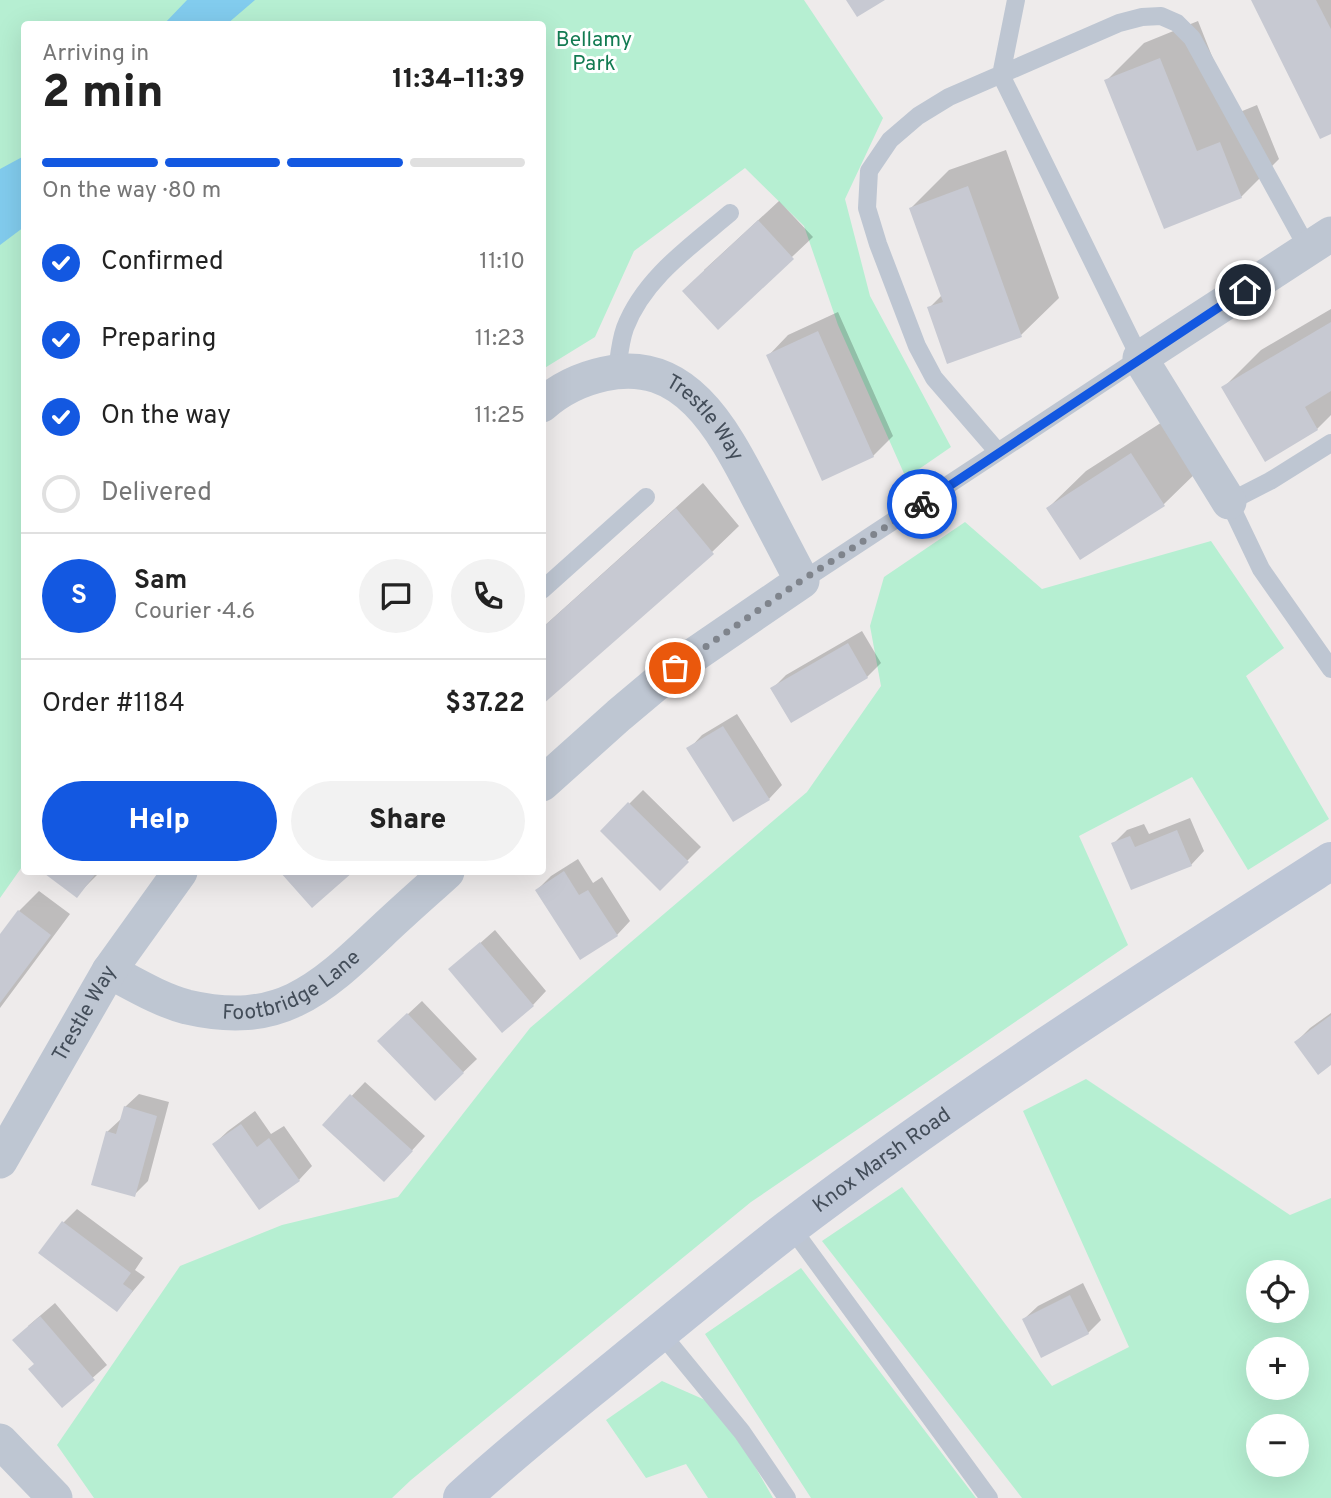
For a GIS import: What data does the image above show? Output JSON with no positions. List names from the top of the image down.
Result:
{
  "streets": {
    "main road": ["Knox Marsh Road"],
    "street": ["Trestle Way", "Footbridge Lane"]
  },
  "crossings": [
    ["Trestle Way", "Footbridge Lane"]
  ],
  "parks": ["Bellamy Park"],
  "page": {
    "heading": ["2 min", "Arriving in", "11:34–11:39"],
    "panel": [
      "Sam",
      "Courier · 4.6",
      "Order #1184",
      "$37.22"
    ],
    "bar": "On the way · 80 m",
    "list": [
      ["Confirmed", "11:10"],
      ["Preparing", "11:23"],
      ["On the way", "11:25"],
      "Delivered"
    ],
    "round": "S",
    "buttons": ["Help", "Share"],
    "map_buttons": ["+", "−"]
  }
}
